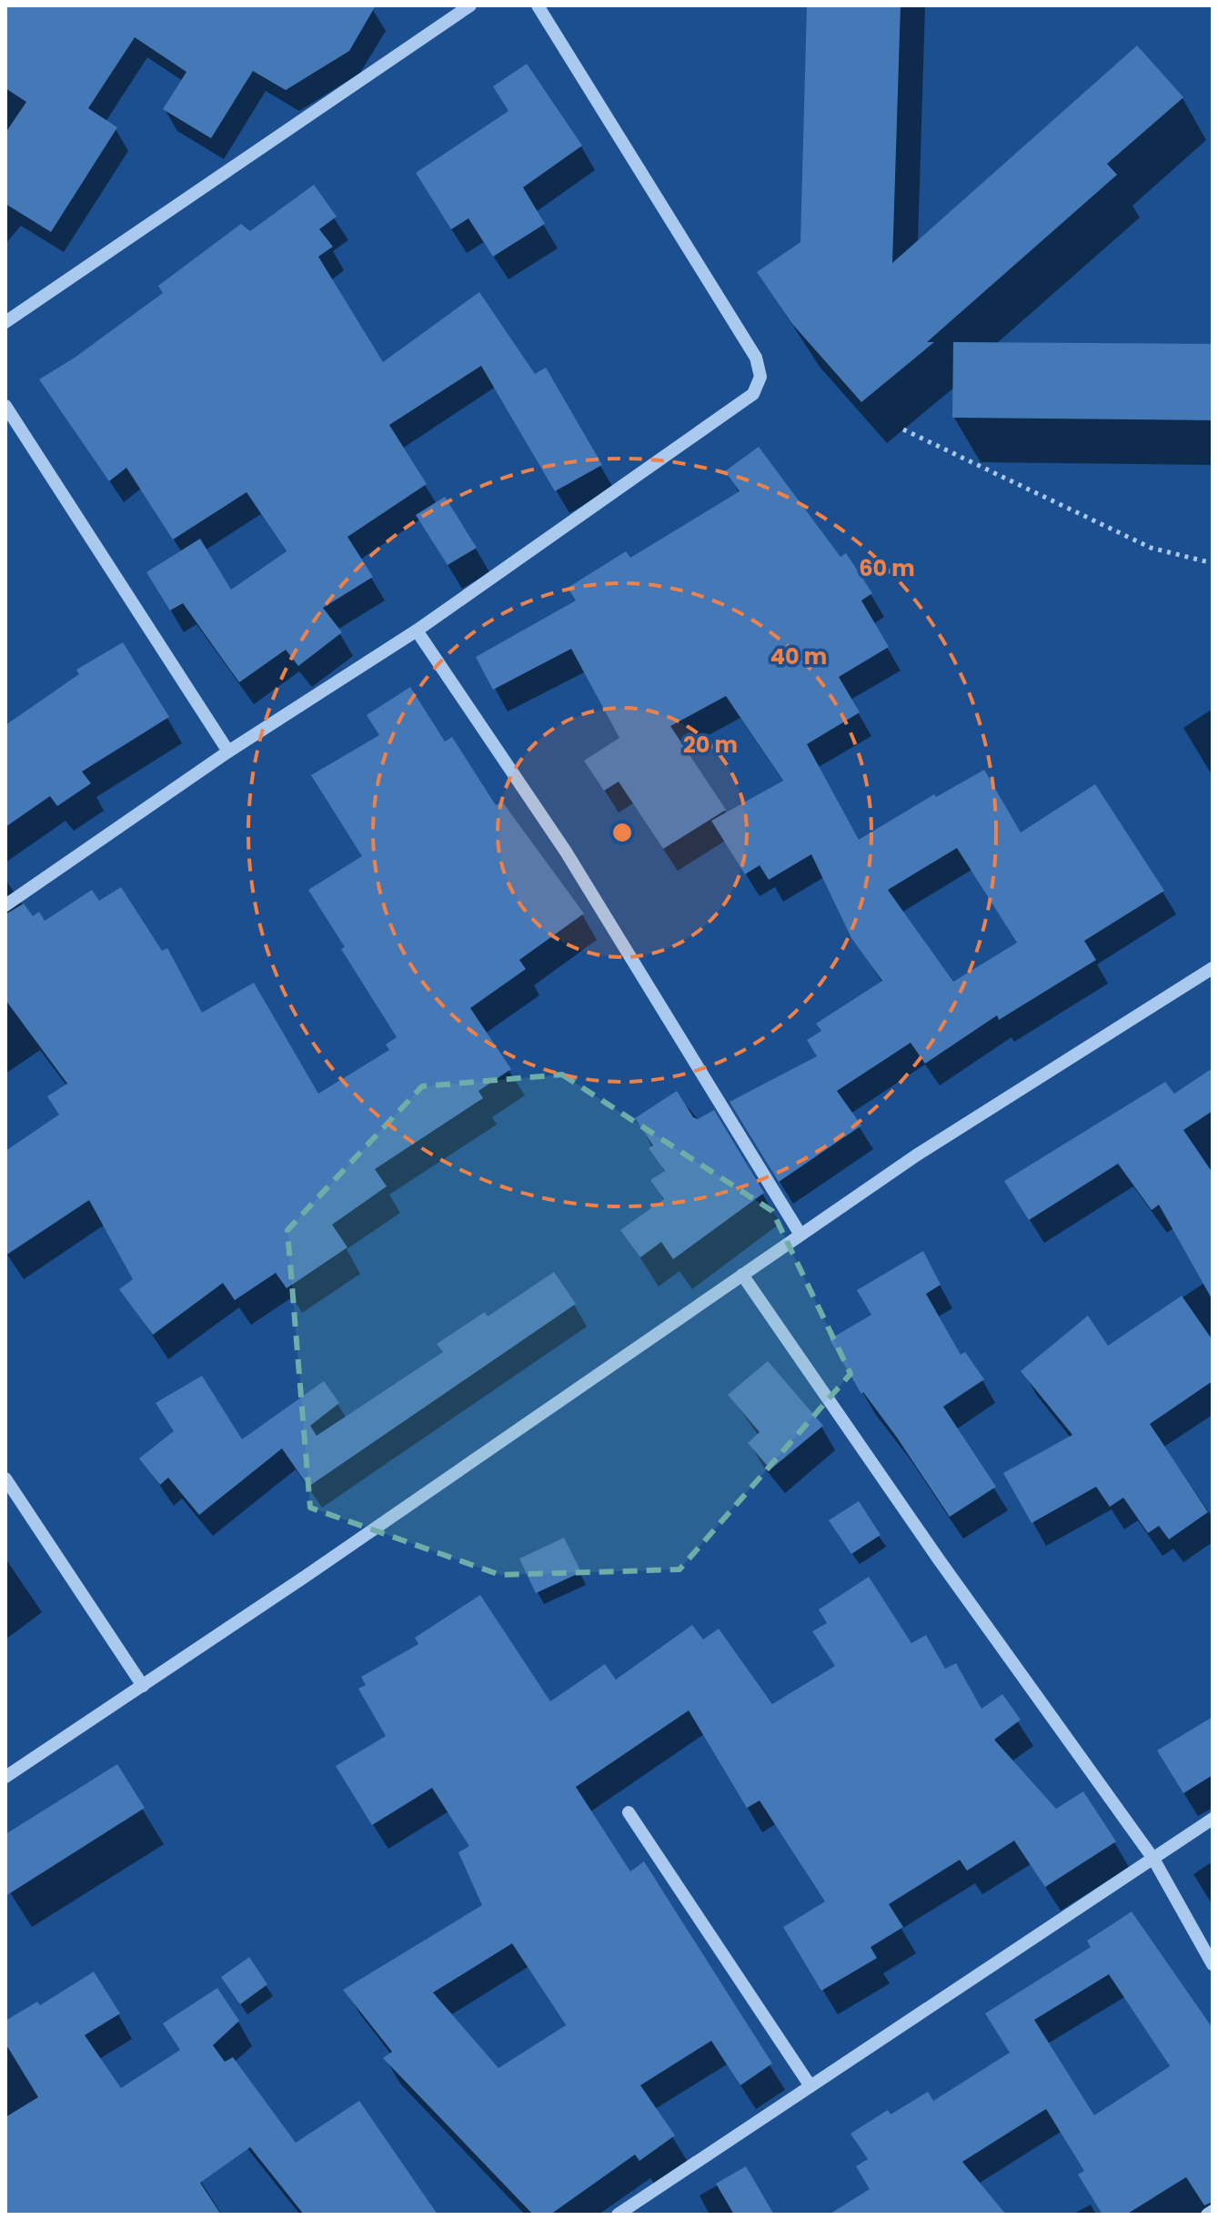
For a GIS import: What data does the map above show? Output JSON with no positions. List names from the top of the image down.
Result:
{
  "rings": ["60 m", "40 m", "20 m"]
}
